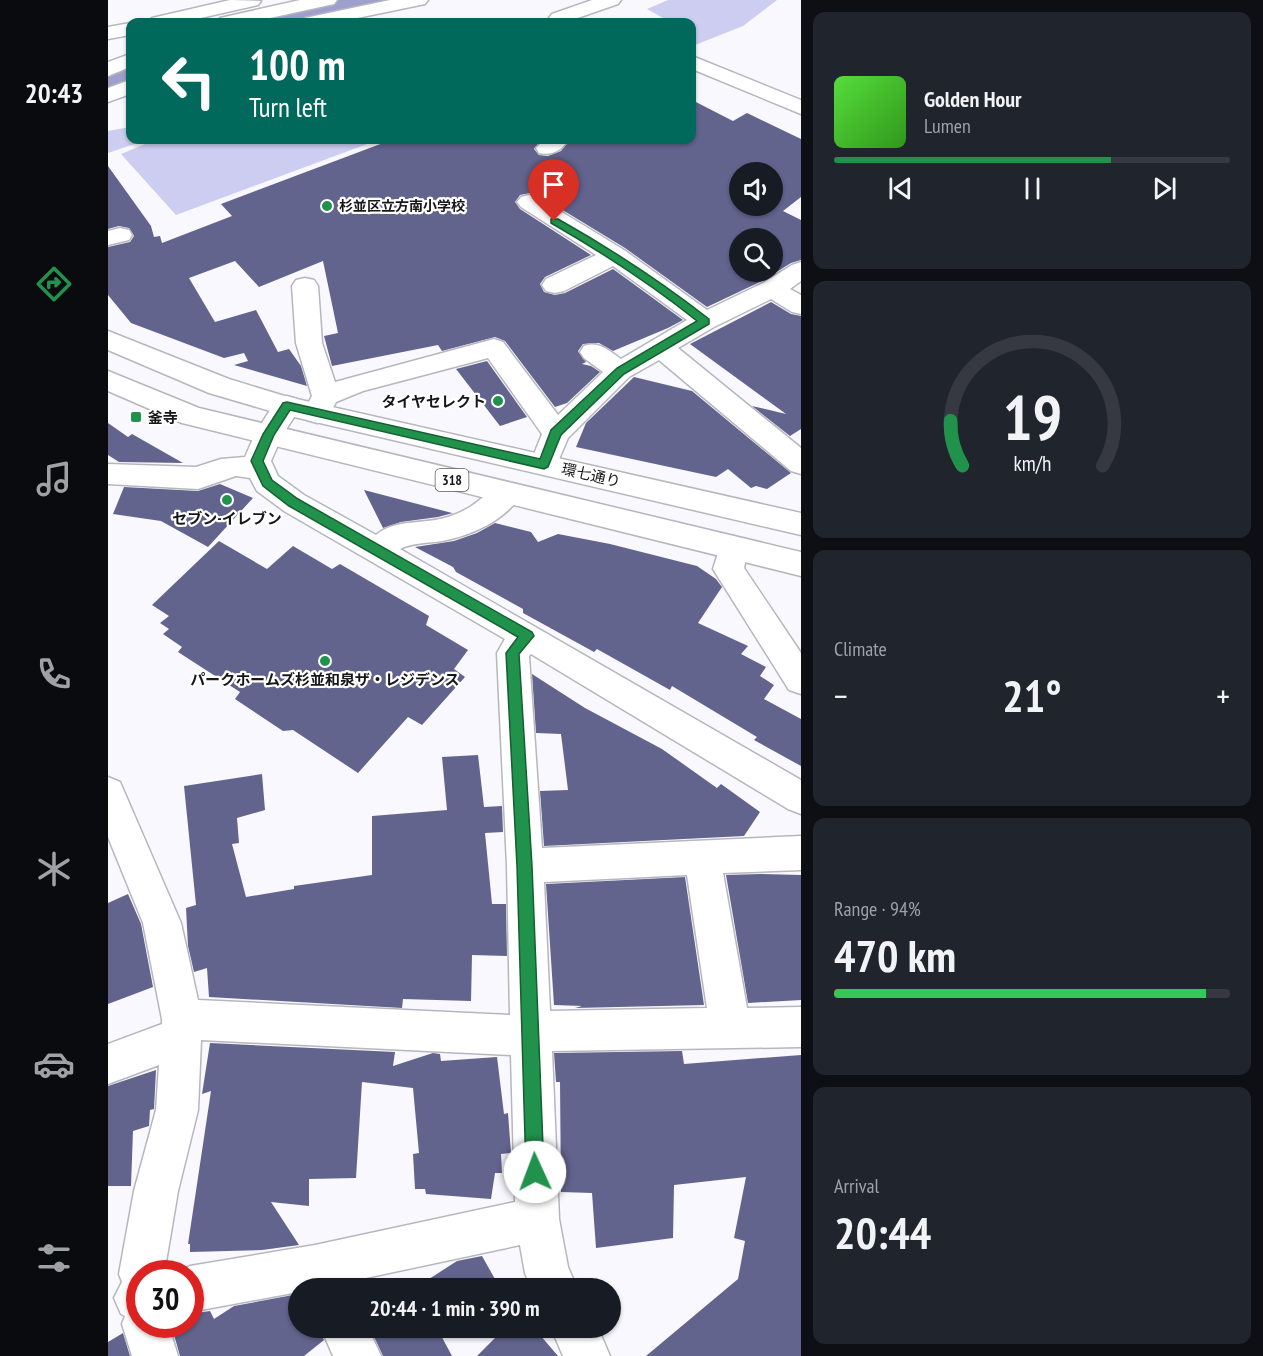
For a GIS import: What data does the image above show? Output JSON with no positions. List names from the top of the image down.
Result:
{
  "streets": {
    "street": ["環七通り", "318"]
  },
  "places": {
    "other": [
      "杉並区立方南小学校",
      "タイヤセレクト",
      "セブン-イレブン",
      "パークホームズ杉並和泉ザ・レジデンス"
    ],
    "transit": ["釜寺"]
  },
  "page": {
    "tabs": "20:43",
    "turn": ["100 m", "Turn left"],
    "song": ["Golden Hour", "Lumen"],
    "tile": [
      "Climate",
      ["Range · 94%", "470 km"],
      ["Arrival", "20:44"]
    ],
    "heat": ["−", "21°", "+"],
    "limit": "30",
    "trip": "20:44 · 1 min · 390 m",
    "gauge": ["19", "km/h"]
  }
}
